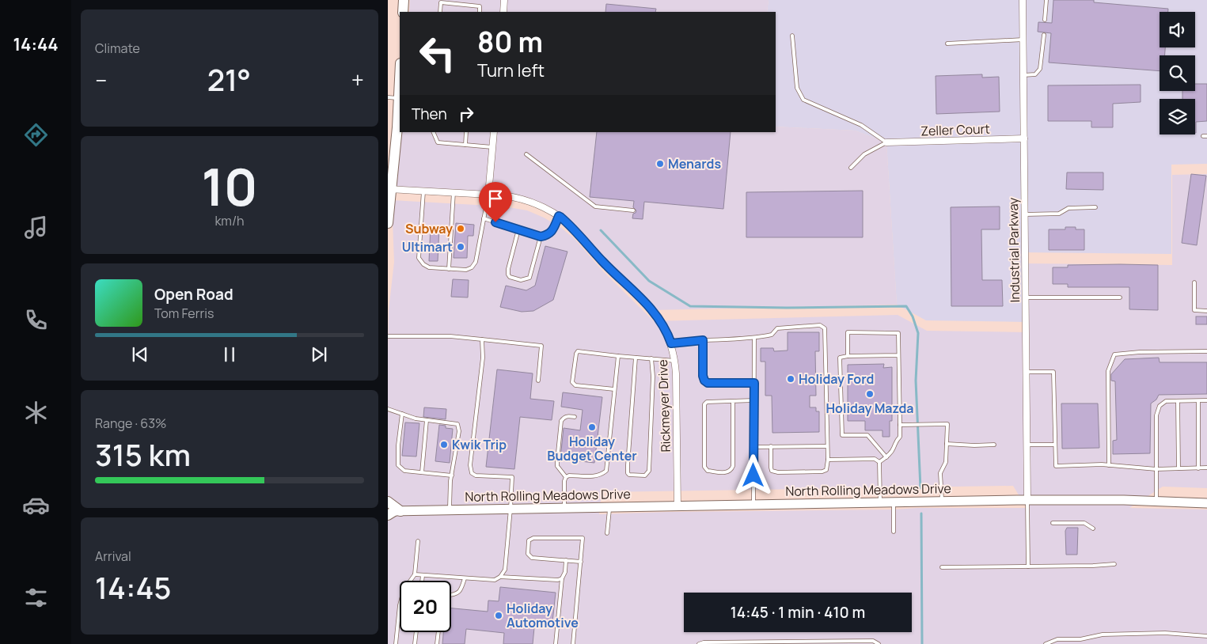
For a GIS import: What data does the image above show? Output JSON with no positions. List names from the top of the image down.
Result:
{
  "streets": {
    "main road": ["North Rolling Meadows Drive"],
    "street": ["Zeller Court", "Industrial Parkway", "Rickmeyer Drive"]
  },
  "crossings": [
    ["Zeller Court", "Industrial Parkway"],
    ["Industrial Parkway", "North Rolling Meadows Drive"],
    ["Rickmeyer Drive", "North Rolling Meadows Drive"]
  ],
  "places": [
    "Menards",
    "Subway",
    "Ultimart",
    "Holiday Ford",
    "Holiday Mazda",
    "Holiday Budget Center",
    "Kwik Trip",
    "Holiday Automotive"
  ],
  "page": {
    "tabs": "14:44",
    "tile": [
      "Climate",
      ["10", "km/h"],
      ["Range · 63%", "315 km"],
      ["Arrival", "14:45"]
    ],
    "turn": ["80 m", "Turn left"],
    "heat": ["−", "21°", "+"],
    "then": "Then",
    "song": ["Open Road", "Tom Ferris"],
    "limit": "20",
    "trip": "14:45 · 1 min · 410 m"
  }
}
